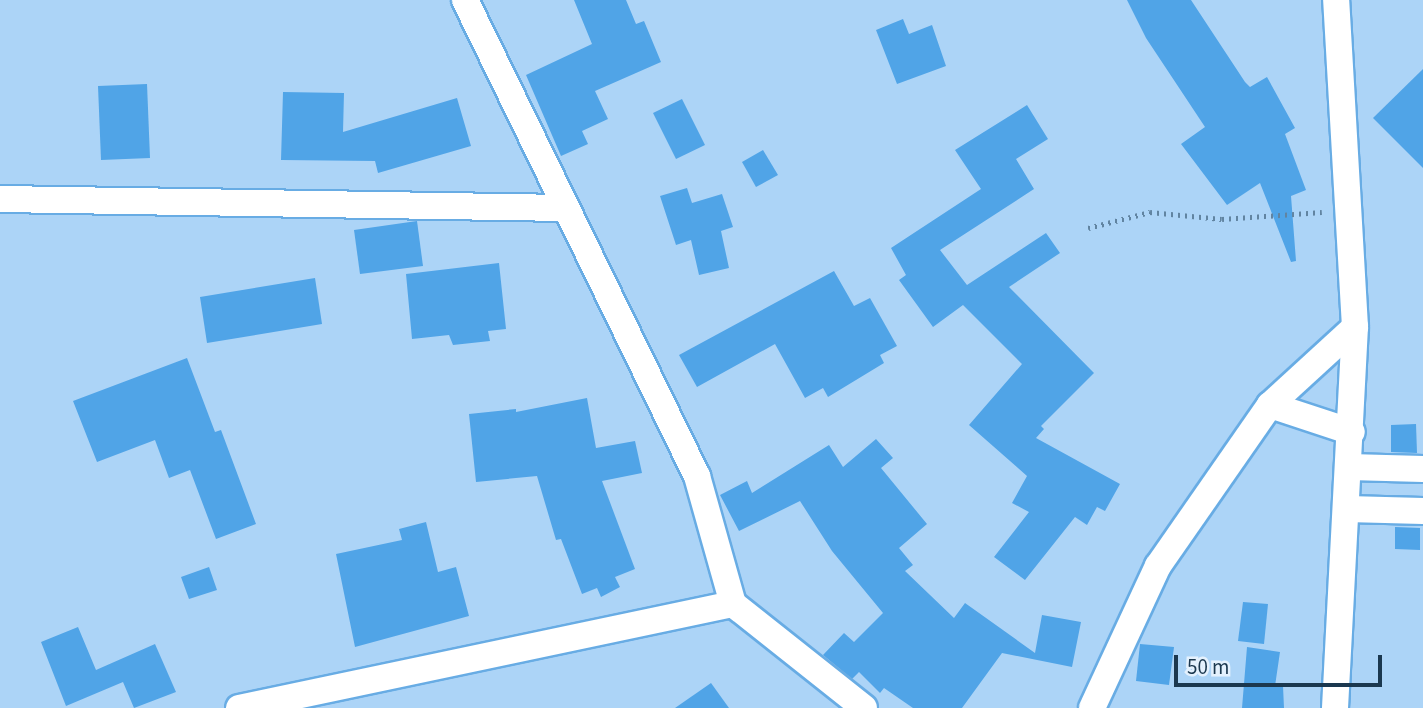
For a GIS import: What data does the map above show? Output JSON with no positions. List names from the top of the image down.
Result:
{
  "scale_bar": "50 m"
}
